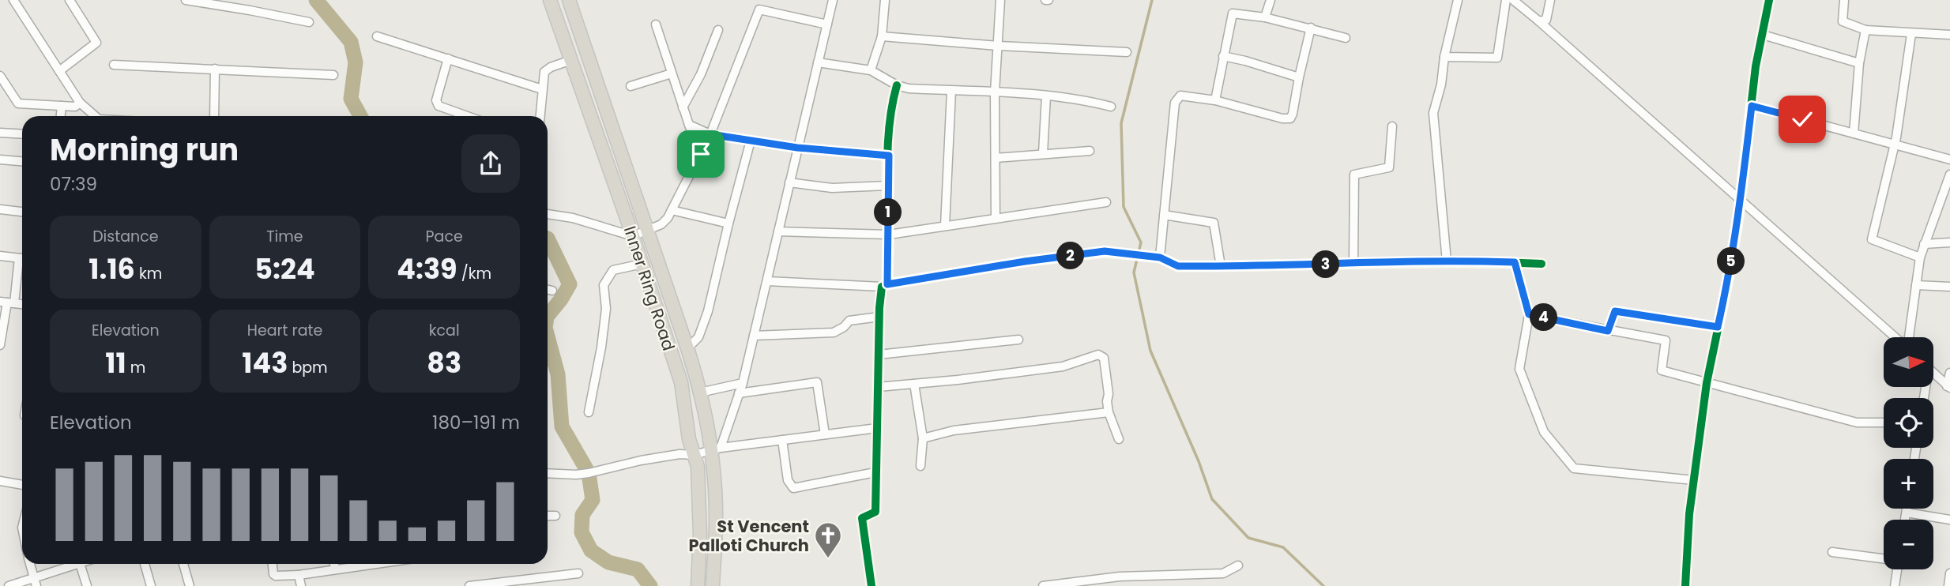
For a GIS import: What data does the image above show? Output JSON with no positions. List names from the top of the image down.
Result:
{
  "streets": {
    "highway": ["Inner Ring Road"]
  },
  "places": {
    "church": ["St Vencent Palloti Church"]
  },
  "north": "right",
  "page": {
    "heading": ["Morning run", "07:39"],
    "pins": [
      "1",
      "2",
      "5",
      "3",
      "4"
    ],
    "stats": [
      ["Distance", "1.16 km"],
      ["Time", "5:24"],
      ["Pace", "4:39 /km"],
      ["Elevation", "11 m"],
      ["Heart rate", "143 bpm"],
      ["kcal", "83"]
    ],
    "map_buttons": ["+", "−"],
    "chart": ["Elevation", "180–191 m"]
  }
}
